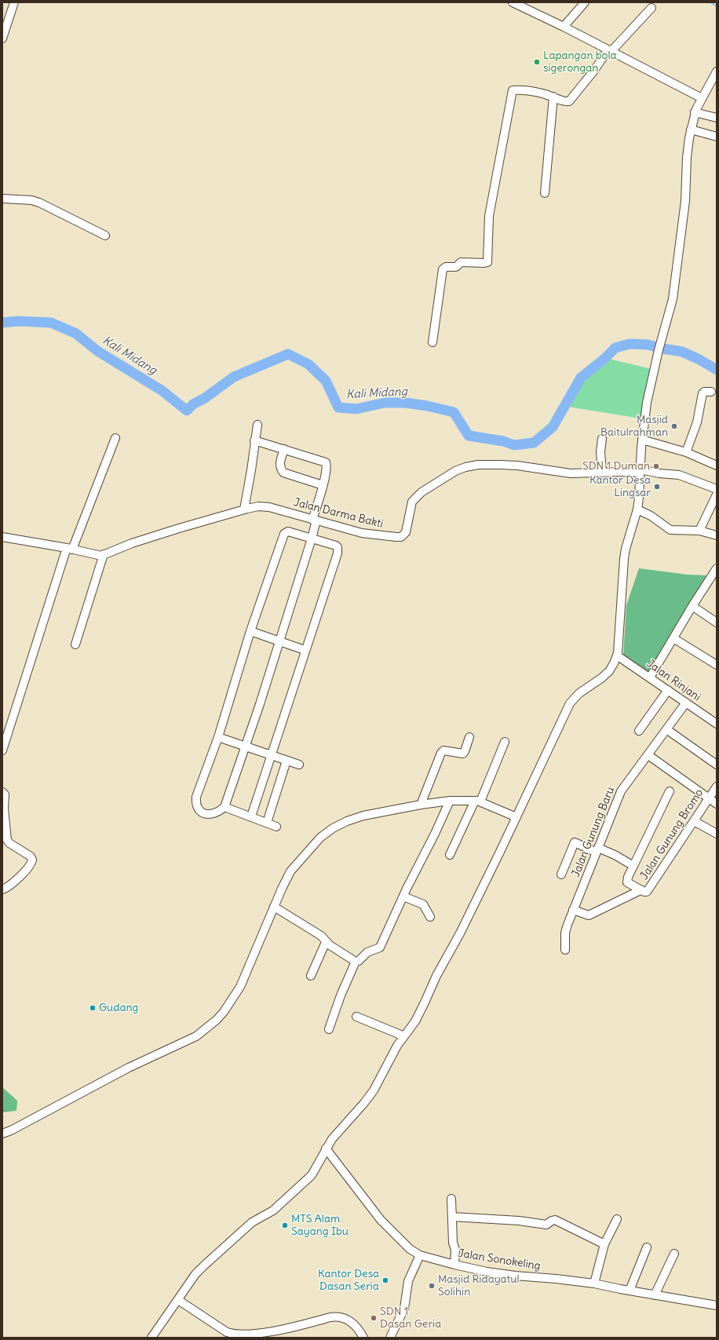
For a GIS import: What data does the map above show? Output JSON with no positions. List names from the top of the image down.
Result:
{
  "streets": {
    "street": [
      "Jalan Darma Bakti",
      "Jalan Rinjani",
      "Jalan Gunung Baru",
      "Jalan Gunung Bromo",
      "Jalan Sonokeling"
    ]
  },
  "crossings": [
    ["Jalan Rinjani", "Jalan Gunung Baru"]
  ],
  "water": ["Kali Midang"],
  "places": [
    "Lapangan bola sigerongan",
    "Masjid Baitulrahman",
    "SDN 1 Duman",
    "Kantor Desa Lingsar",
    "Gudang",
    "MTS Alam Sayang Ibu",
    "Kantor Desa Dasan Seria",
    "Masjid Ridayatul Solihin",
    "SDN 1 Dasan Geria"
  ]
}
